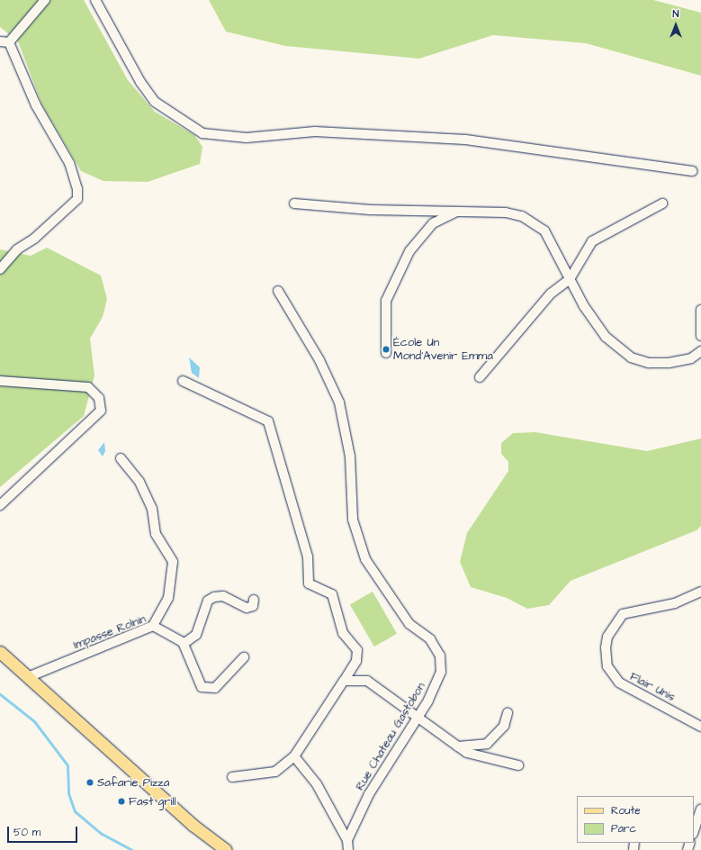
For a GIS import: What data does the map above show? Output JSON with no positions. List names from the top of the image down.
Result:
{
  "streets": {
    "street": ["Impasse Rolnin", "Flair Unis", "Rue Chateau Gastobon"]
  },
  "places": ["École Un Mond'Avenir Emma", "Safarie Pizza", "Fast grill"],
  "legend": ["Route", "Parc"],
  "scale_bar": "50 m",
  "north": "top"
}
